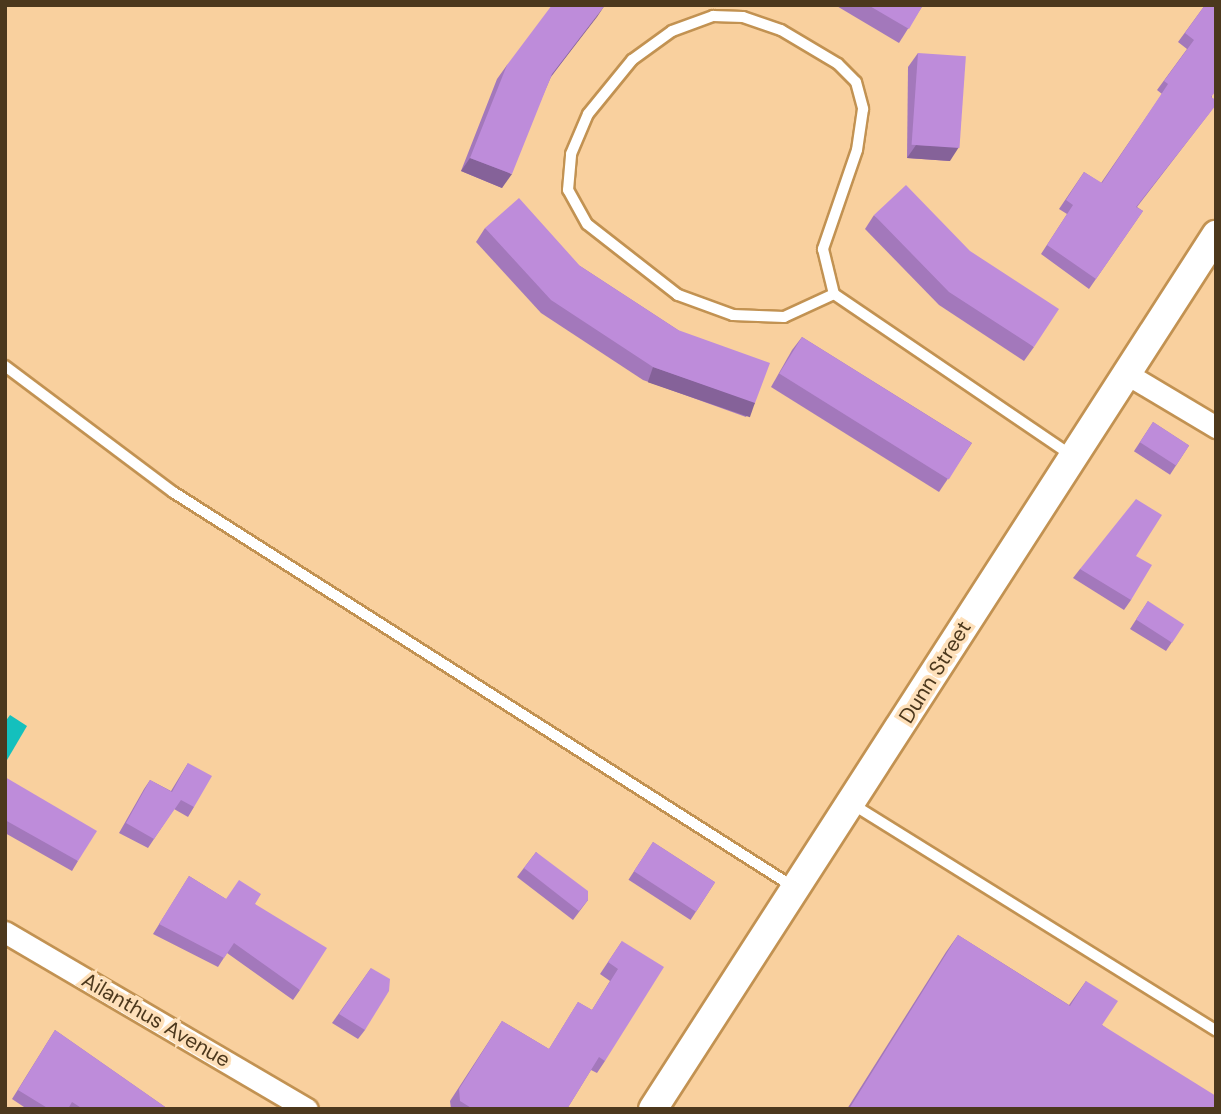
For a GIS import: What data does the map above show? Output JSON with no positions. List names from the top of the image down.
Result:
{
  "streets": {
    "street": ["Dunn Street", "Ailanthus Avenue"]
  }
}
